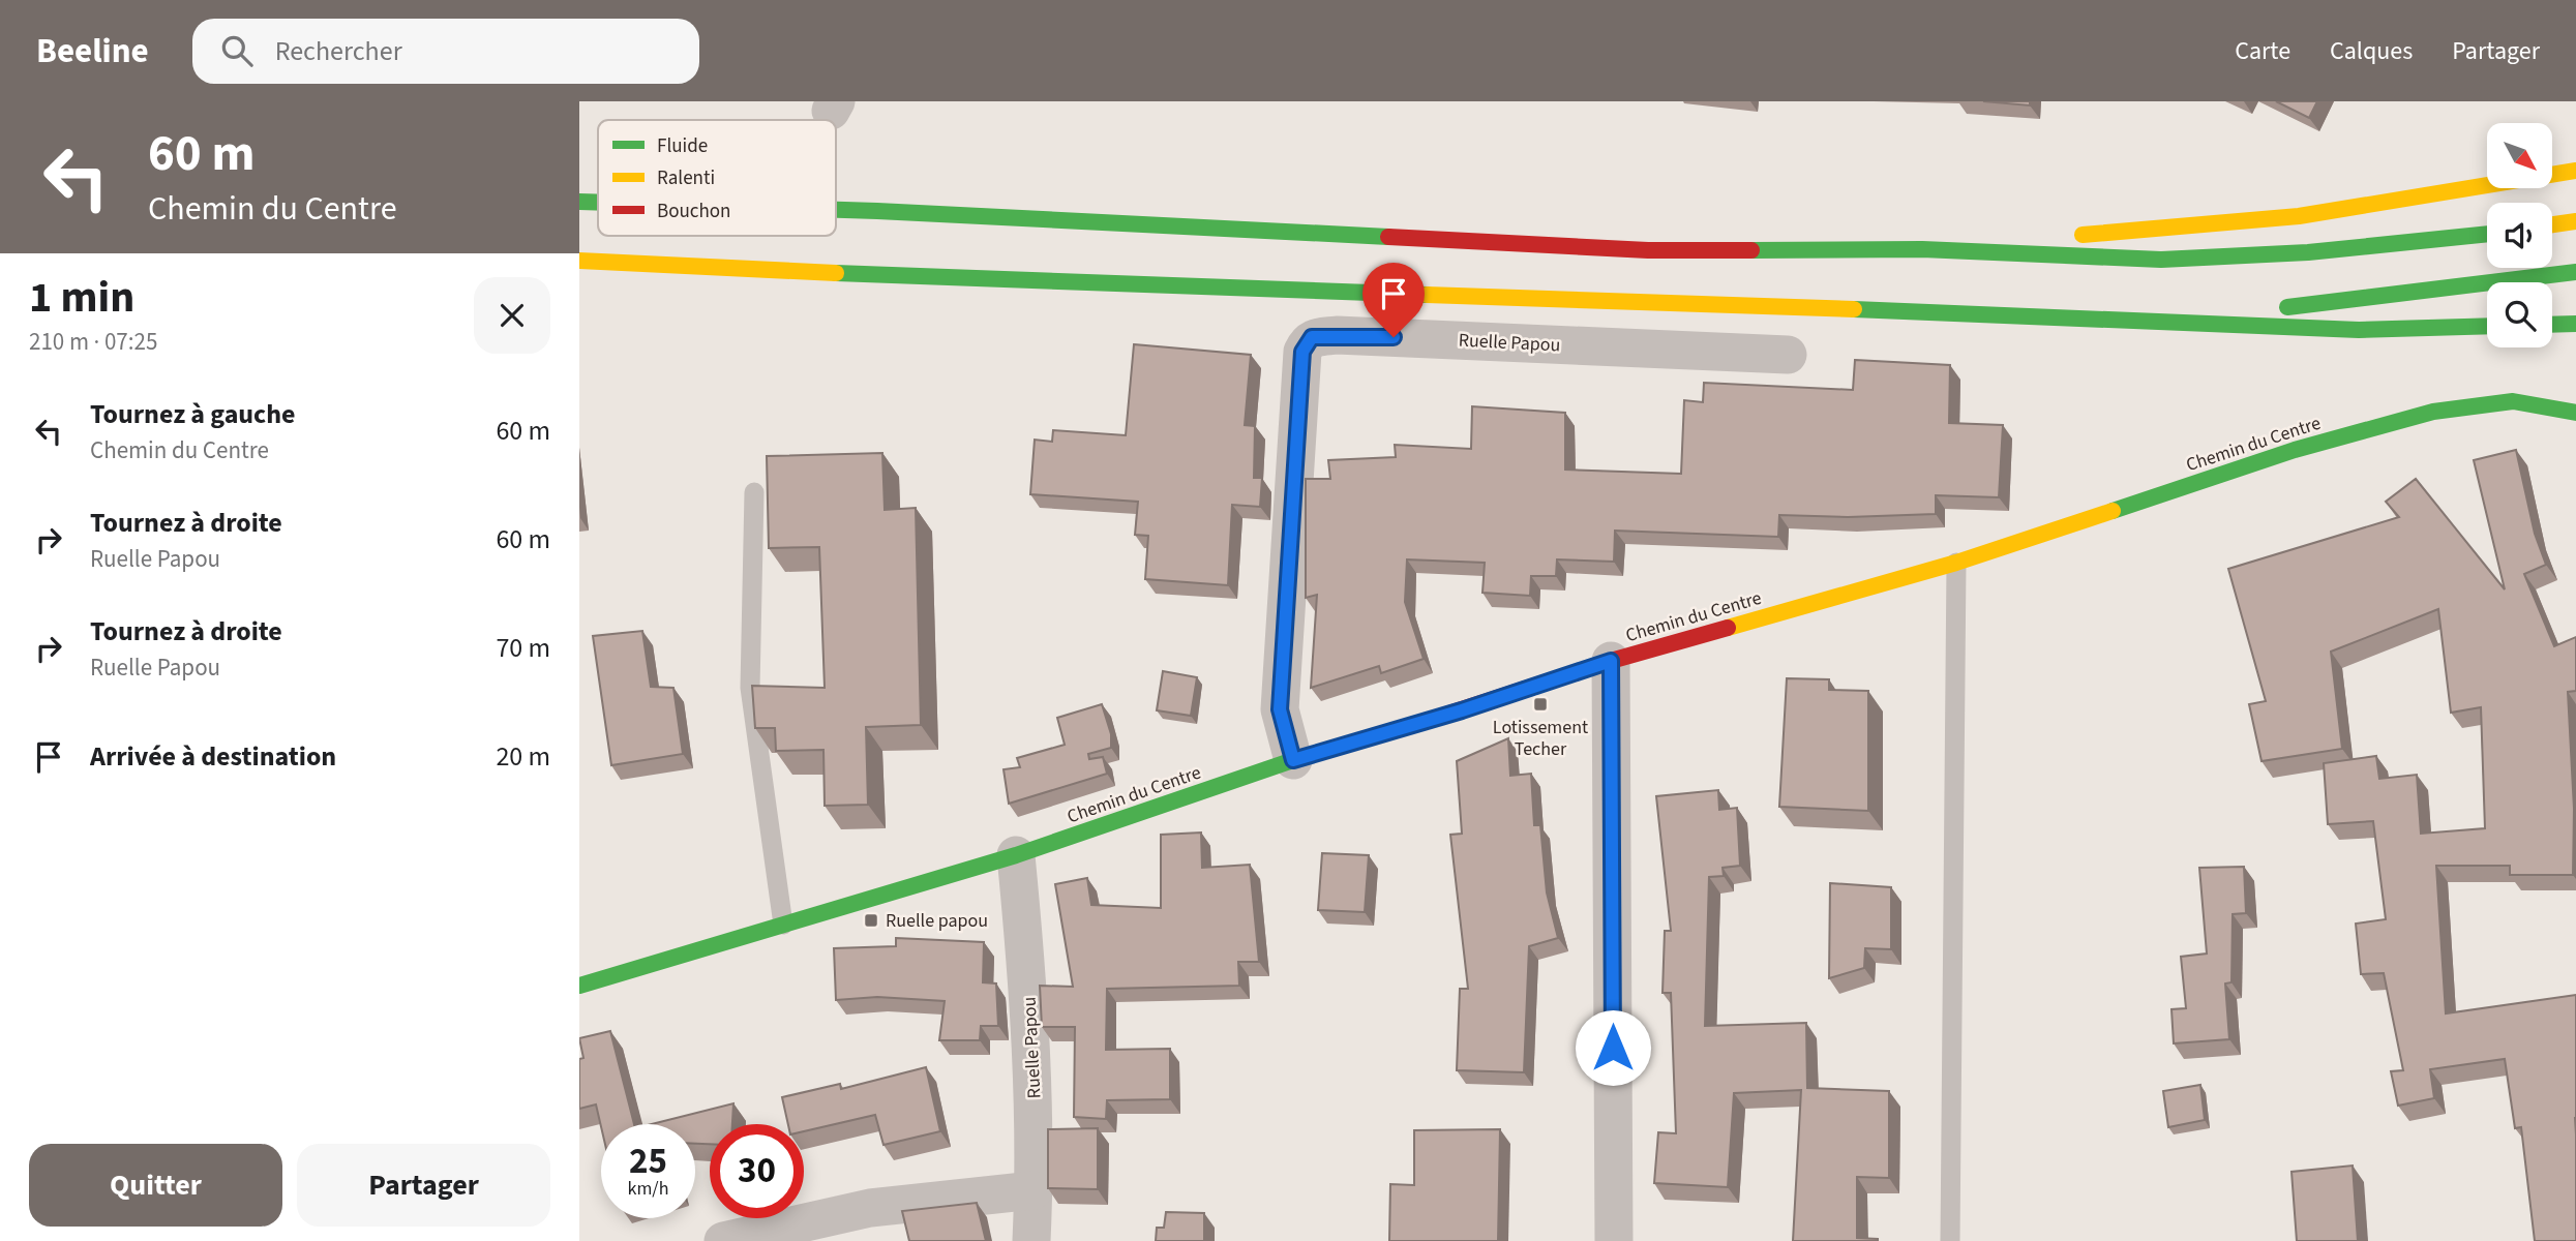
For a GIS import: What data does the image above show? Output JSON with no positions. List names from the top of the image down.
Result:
{
  "streets": {
    "main road": ["Chemin du Centre"],
    "street": ["Ruelle Papou"]
  },
  "crossings": [
    ["Ruelle Papou", "Chemin du Centre"]
  ],
  "places": {
    "transit": ["Lotissement Techer", "Ruelle papou"]
  },
  "legend": ["Fluide", "Ralenti", "Bouchon"],
  "north": "bottom right",
  "page": {
    "header": "Beeline",
    "search": "Rechercher",
    "nav": ["Carte", "Calques", "Partager"],
    "turn": ["60 m", "Chemin du Centre"],
    "heading": ["1 min", "210 m · 07:25"],
    "list": [
      {
        "name": "Tournez à gauche",
        "note": "Chemin du Centre",
        "value": "60 m"
      },
      {
        "name": "Tournez à droite",
        "note": "Ruelle Papou",
        "value": "60 m"
      },
      {
        "name": "Tournez à droite",
        "note": "Ruelle Papou",
        "value": "70 m"
      },
      {
        "name": "Arrivée à destination",
        "value": "20 m"
      }
    ],
    "speed": "25 km/h",
    "limit": "30",
    "buttons": ["Quitter", "Partager"]
  }
}
